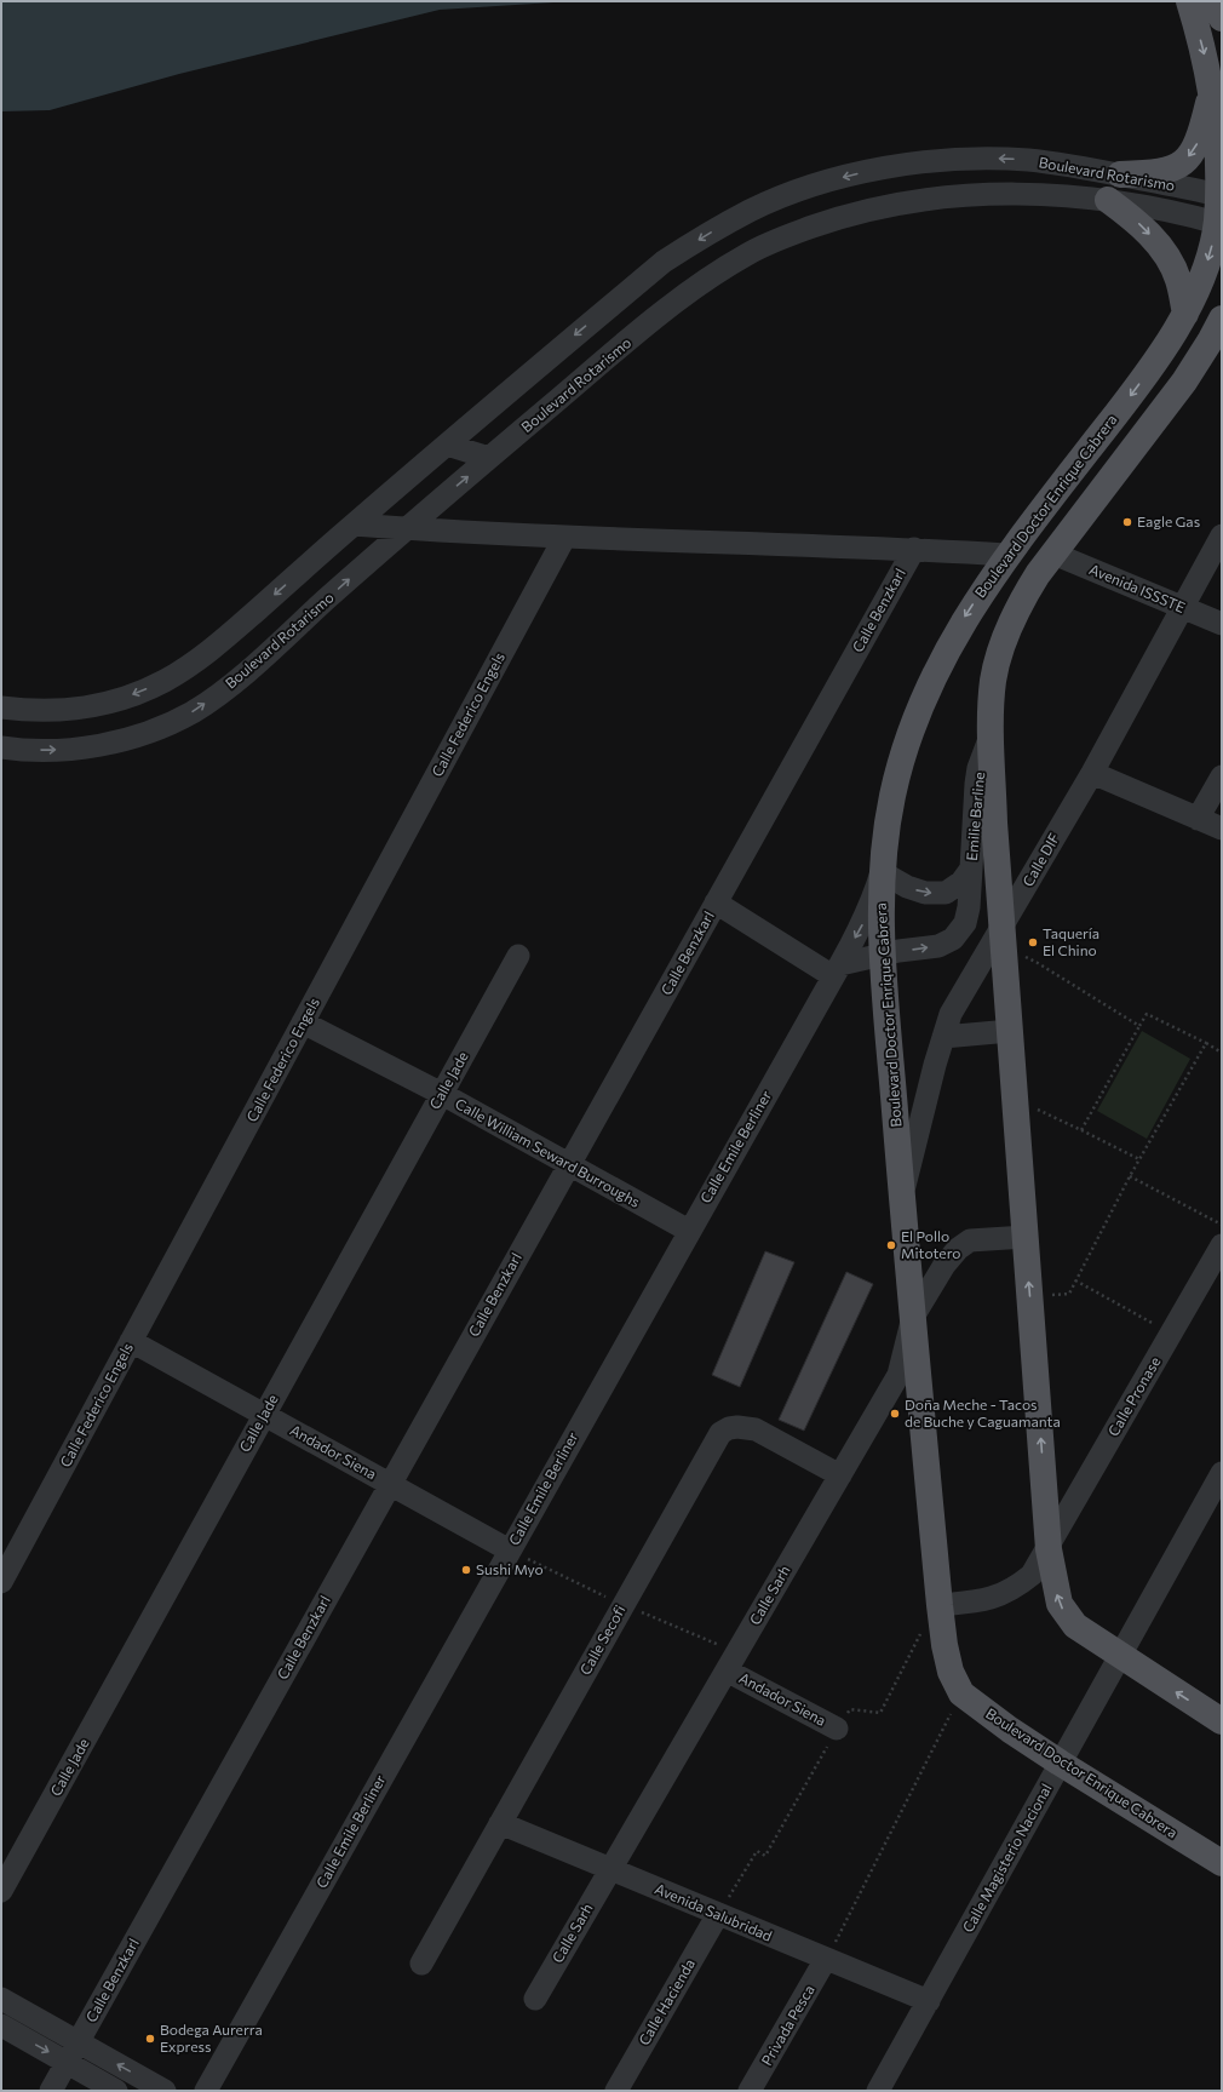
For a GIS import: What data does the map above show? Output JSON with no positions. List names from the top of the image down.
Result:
{
  "streets": {
    "main road": ["Boulevard Doctor Enrique Cabrera"],
    "street": [
      "Boulevard Rotarismo",
      "Avenida ISSSTE",
      "Calle Benzkarl",
      "Calle Federico Engels",
      "Emilie Barline",
      "Calle DIF",
      "Calle Jade",
      "Calle Emile Berliner",
      "Calle William Seward Burroughs",
      "Calle Pronase",
      "Andador Siena",
      "Calle Sarh",
      "Calle Secofi",
      "Calle Magisterio Nacional",
      "Avenida Salubridad",
      "Calle Hacienda",
      "Privada Pesca"
    ]
  },
  "crossings": [
    ["Boulevard Rotarismo", "Boulevard Doctor Enrique Cabrera"],
    ["Boulevard Doctor Enrique Cabrera", "Emilie Barline"],
    ["Boulevard Doctor Enrique Cabrera", "Calle DIF"],
    ["Boulevard Doctor Enrique Cabrera", "Calle Pronase"],
    ["Boulevard Doctor Enrique Cabrera", "Calle Sarh"],
    ["Boulevard Doctor Enrique Cabrera", "Calle Magisterio Nacional"],
    ["Avenida ISSSTE", "Calle DIF"],
    ["Calle Benzkarl", "Calle William Seward Burroughs"],
    ["Calle Benzkarl", "Andador Siena"],
    ["Calle Federico Engels", "Calle William Seward Burroughs"],
    ["Calle Federico Engels", "Andador Siena"],
    ["Calle Jade", "Calle William Seward Burroughs"],
    ["Calle Jade", "Andador Siena"],
    ["Calle Emile Berliner", "Calle William Seward Burroughs"],
    ["Calle Emile Berliner", "Andador Siena"],
    ["Andador Siena", "Calle Sarh"],
    ["Calle Sarh", "Calle Secofi"],
    ["Calle Sarh", "Avenida Salubridad"],
    ["Calle Secofi", "Avenida Salubridad"],
    ["Calle Magisterio Nacional", "Avenida Salubridad"],
    ["Avenida Salubridad", "Calle Hacienda"],
    ["Avenida Salubridad", "Privada Pesca"]
  ],
  "places": [
    "Eagle Gas",
    "Taquería El Chino",
    "El Pollo Mitotero",
    "Doña Meche - Tacos de Buche y Caguamanta",
    "Sushi Myo",
    "Bodega Aurerra Express"
  ]
}
